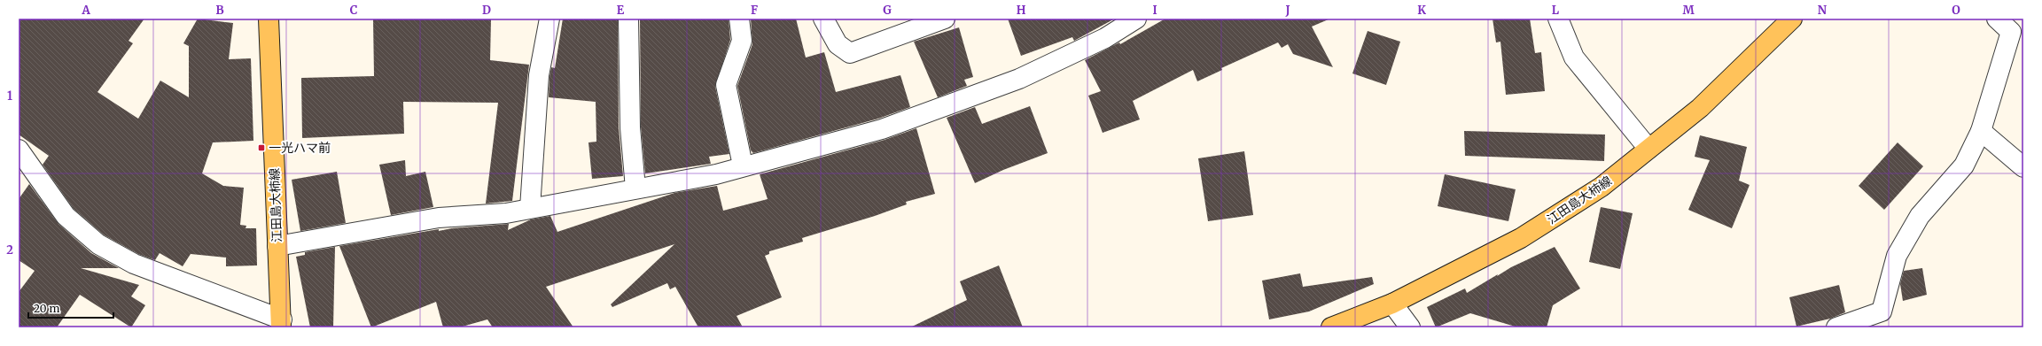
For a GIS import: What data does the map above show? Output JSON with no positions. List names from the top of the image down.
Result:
{
  "streets": {
    "main road": ["江田島大柿線"]
  },
  "places": {
    "transit": ["一光ハマ前"]
  },
  "scale_bar": "20 m",
  "grid": {
    "columns": [
      "A",
      "B",
      "C",
      "D",
      "E",
      "F",
      "G",
      "H",
      "I",
      "J",
      "K",
      "L",
      "M",
      "N",
      "O"
    ],
    "rows": ["1", "2"]
  }
}
